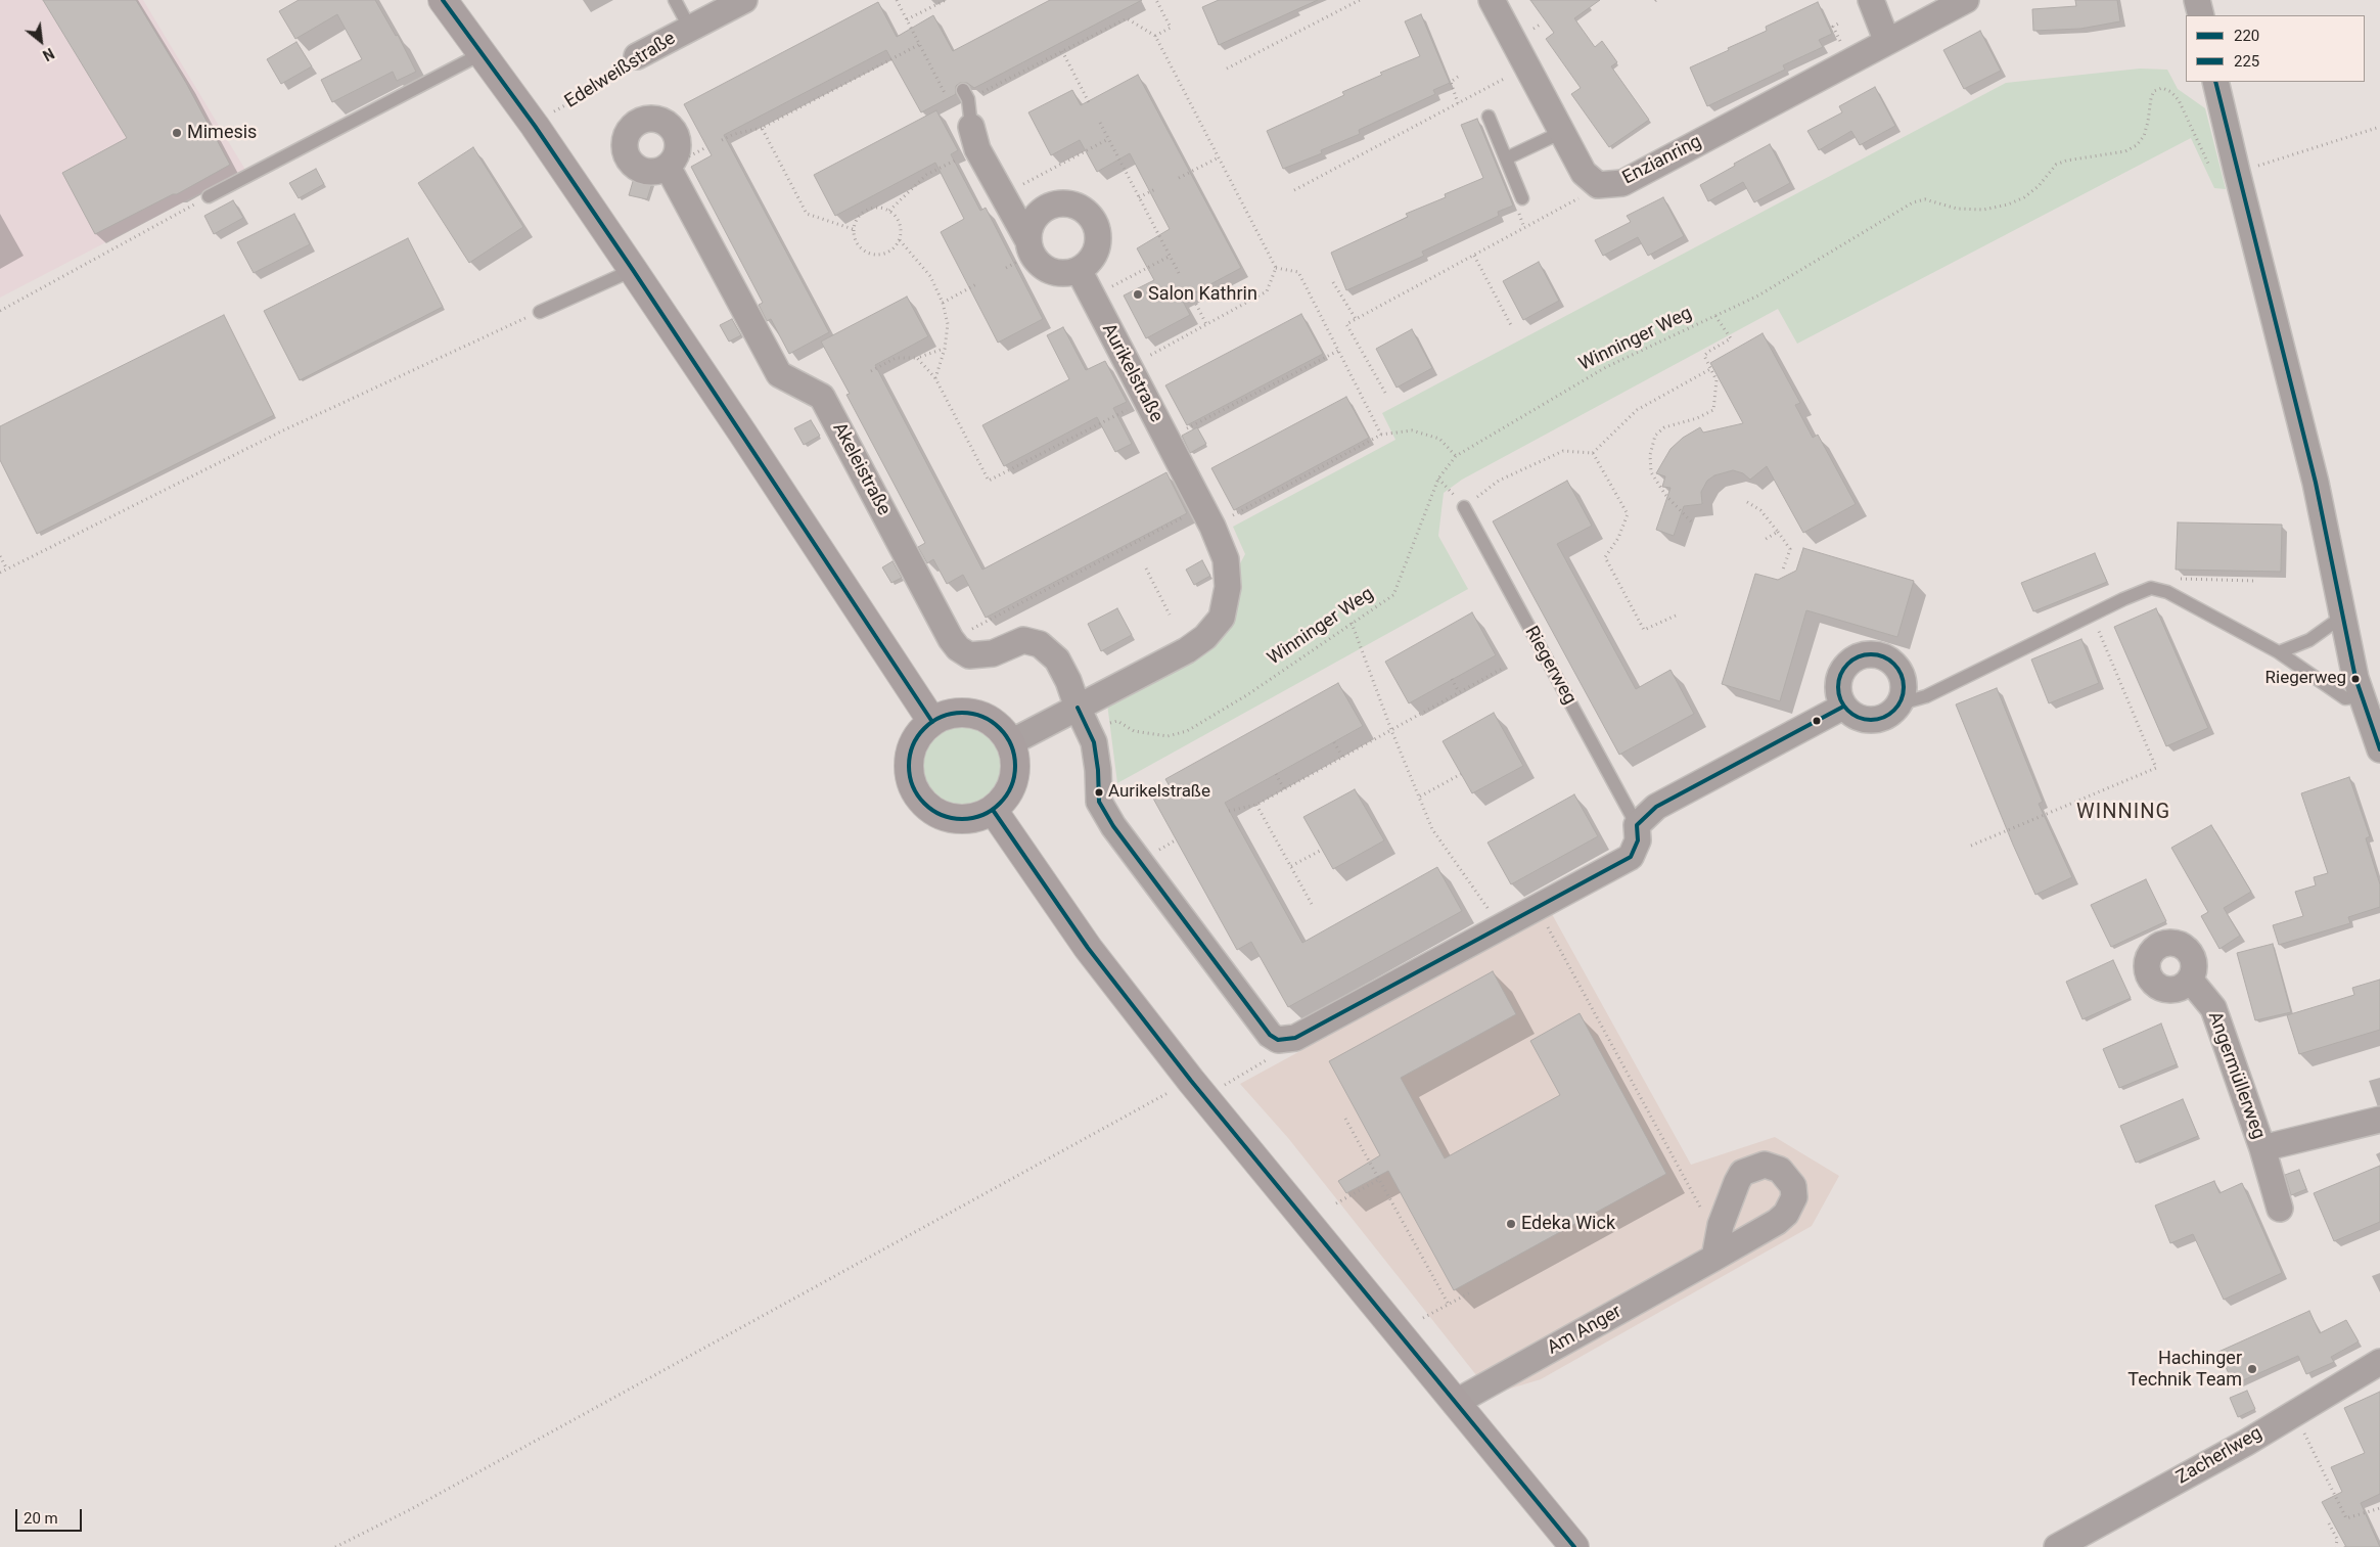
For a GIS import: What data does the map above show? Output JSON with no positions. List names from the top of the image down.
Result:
{
  "streets": {
    "street": [
      "Edelweißstraße",
      "Enzianring",
      "Aurikelstraße",
      "Akeleistraße",
      "Angermüllerweg",
      "Am Anger",
      "Zacherlweg"
    ],
    "lane": ["Riegerweg"],
    "path": ["Winninger Weg"]
  },
  "crossings": [
    ["Aurikelstraße", "Akeleistraße"]
  ],
  "districts": ["WINNING"],
  "places": [
    "Mimesis",
    "Salon Kathrin",
    "Riegerweg",
    "Aurikelstraße",
    "Edeka Wick",
    "Hachinger Technik Team"
  ],
  "lines": ["transit line 220", "transit line 225"],
  "legend": ["220", "225"],
  "scale_bar": "20 m",
  "north": "bottom right"
}
